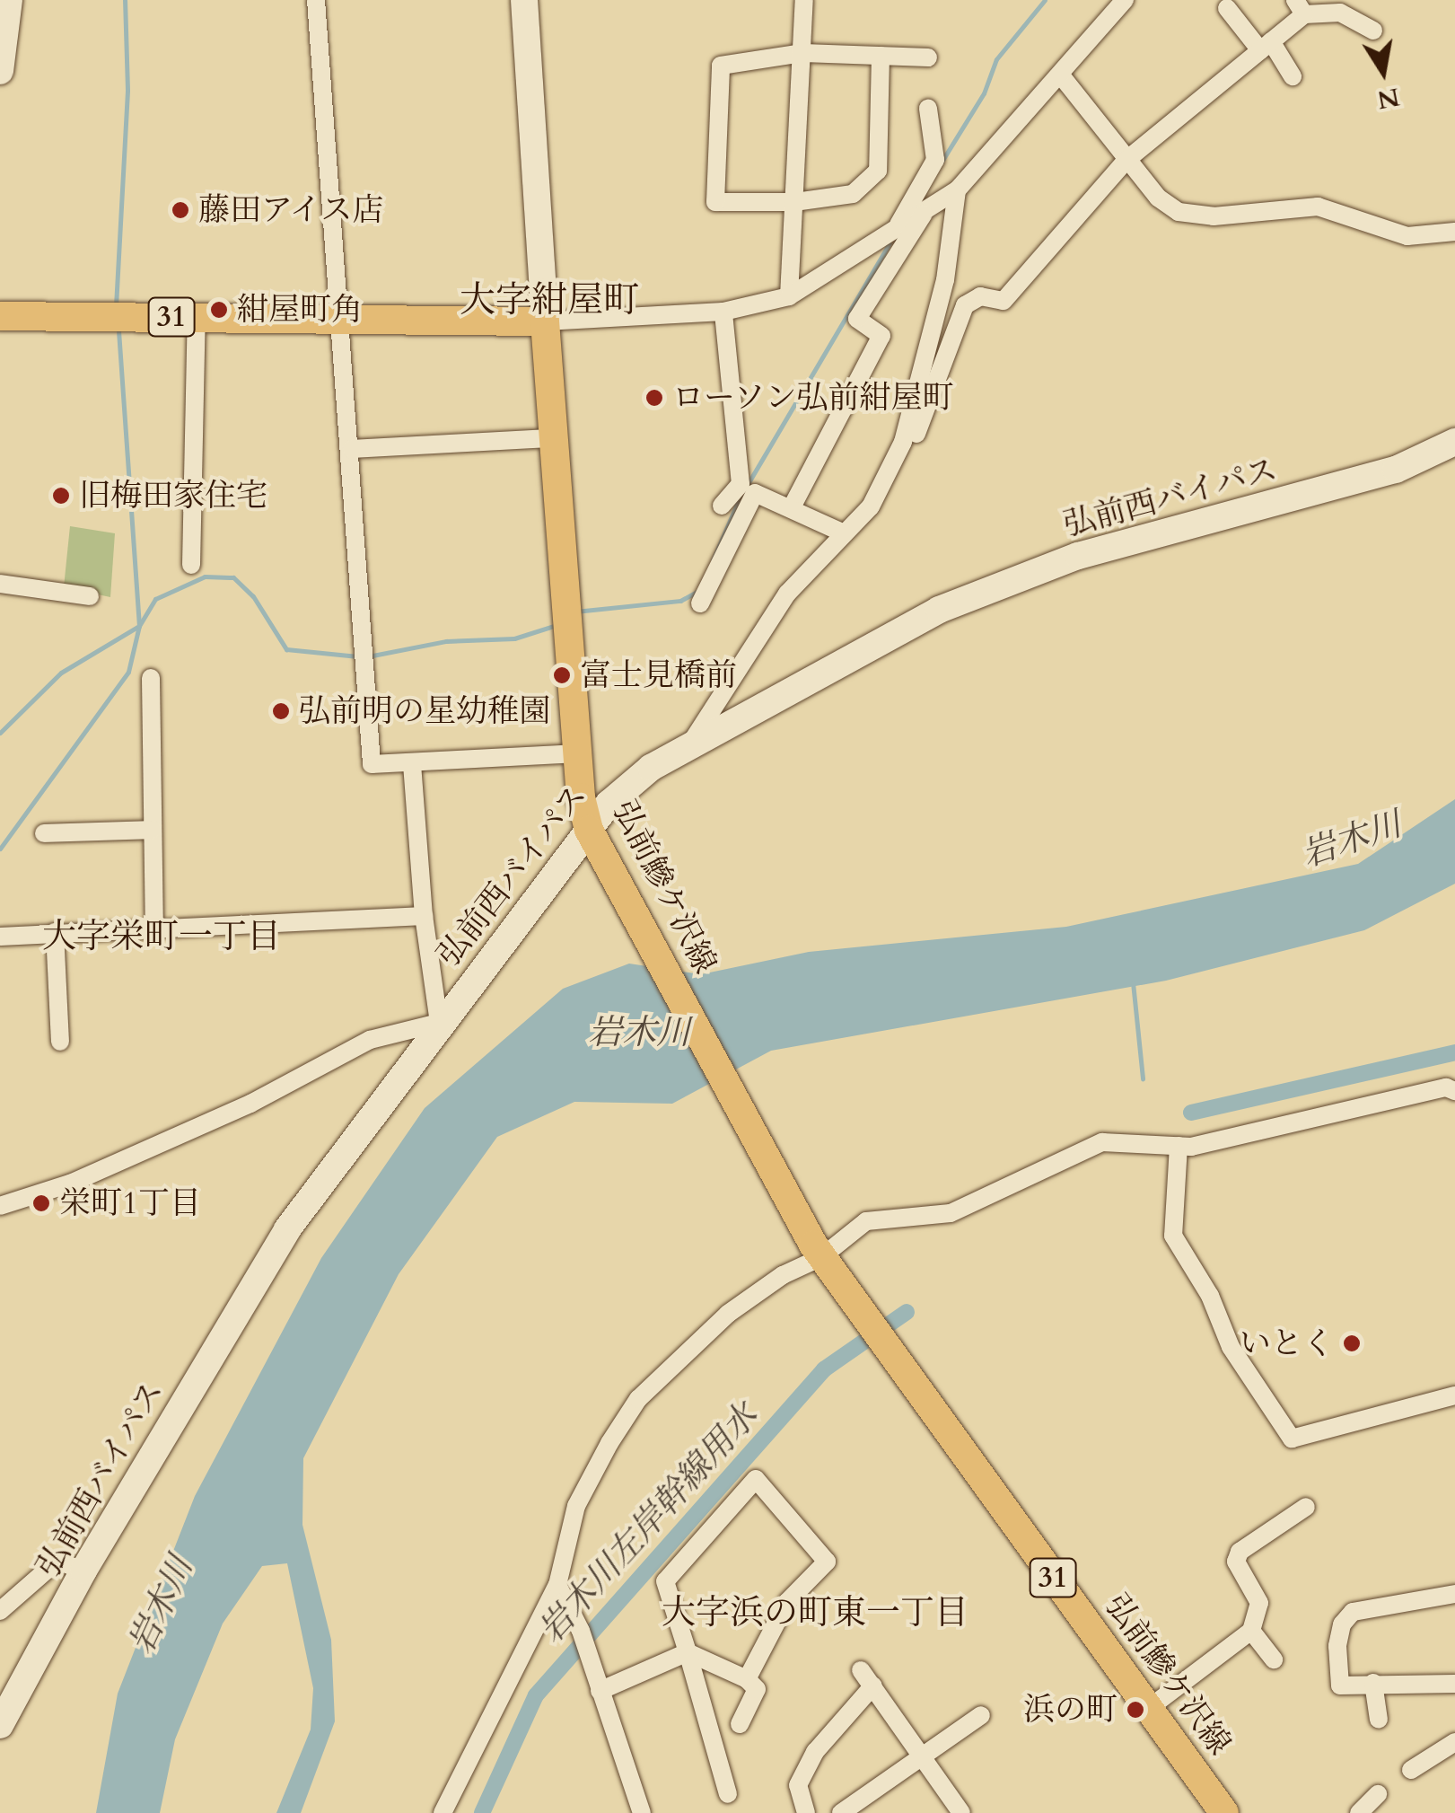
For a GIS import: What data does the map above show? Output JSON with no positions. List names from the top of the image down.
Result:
{
  "streets": {
    "main road": ["31", "弘前鰺ケ沢線"],
    "street": ["弘前西バイパス"]
  },
  "crossings": [
    ["31", "弘前鰺ケ沢線"],
    ["弘前西バイパス", "弘前鰺ケ沢線"]
  ],
  "districts": ["大字紺屋町", "大字栄町一丁目", "大字浜の町東一丁目"],
  "water": ["岩木川", "岩木川左岸幹線用水"],
  "places": [
    "藤田アイス店",
    "紺屋町角",
    "ローソン弘前紺屋町",
    "旧梅田家住宅",
    "富士見橋前",
    "弘前明の星幼稚園",
    "栄町1丁目",
    "いとく",
    "浜の町"
  ],
  "north": "bottom"
}
